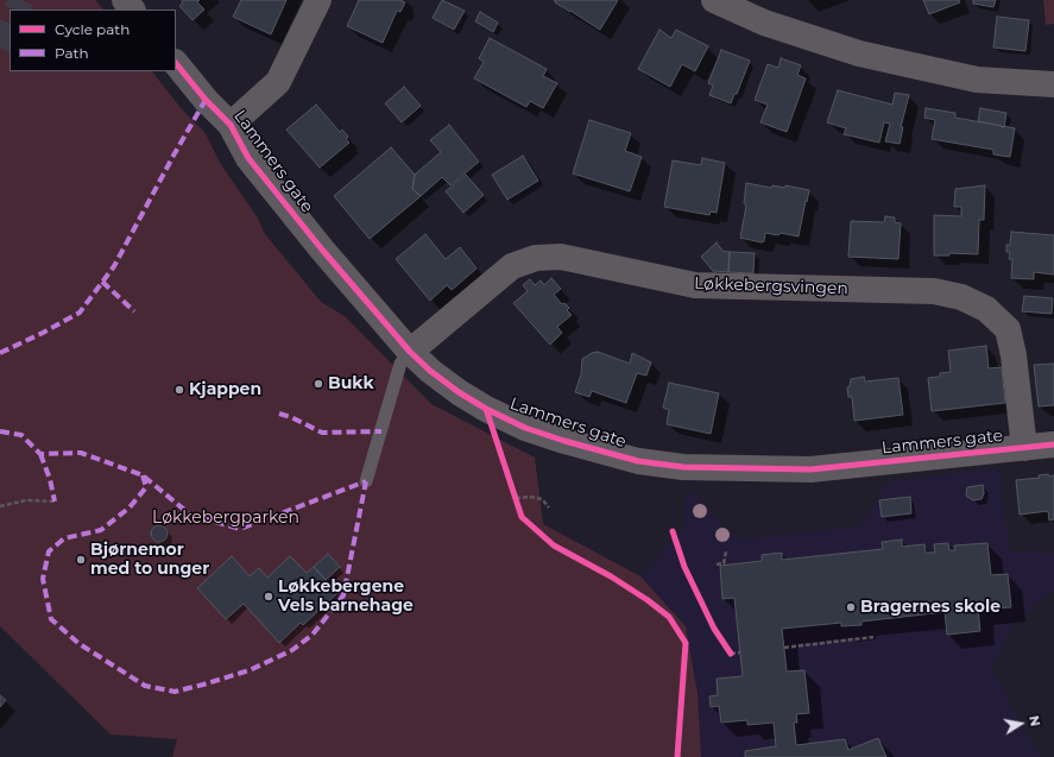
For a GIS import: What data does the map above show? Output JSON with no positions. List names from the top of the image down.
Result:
{
  "streets": {
    "street": ["Lammers gate", "Løkkebergsvingen"]
  },
  "crossings": [
    ["Lammers gate", "Løkkebergsvingen"]
  ],
  "parks": ["Løkkebergparken"],
  "places": [
    "Bukk",
    "Kjappen",
    "Bjørnemor med to unger",
    "Løkkebergene Vels barnehage",
    "Bragernes skole"
  ],
  "legend": ["Cycle path", "Path"],
  "north": "right"
}
